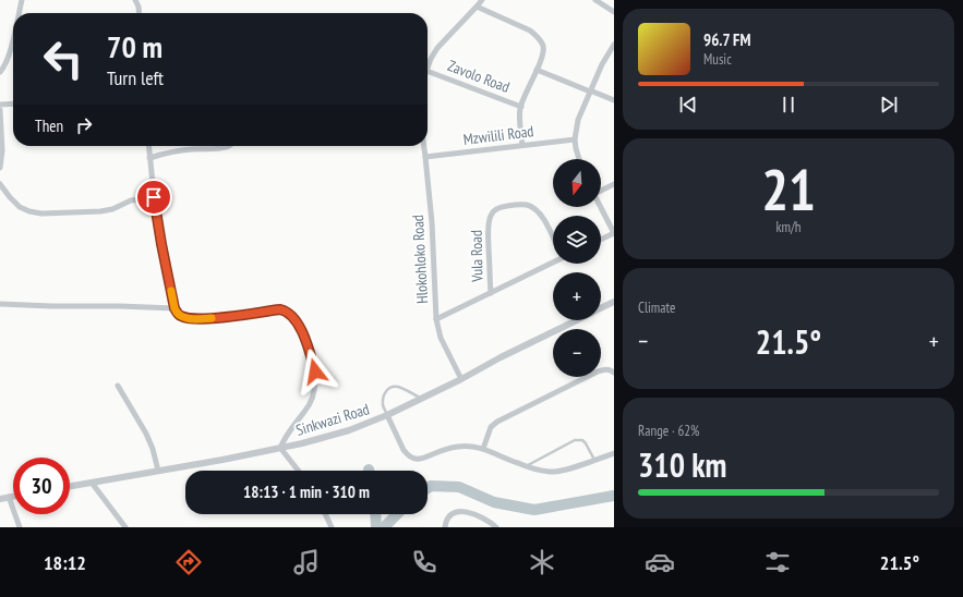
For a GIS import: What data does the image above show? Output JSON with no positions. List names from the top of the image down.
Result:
{
  "streets": {
    "street": [
      "Zavolo Road",
      "Mzwilili Road",
      "Vula Road",
      "Hlokohloko Road",
      "Sinkwazi Road"
    ]
  },
  "crossings": [
    ["Mzwilili Road", "Hlokohloko Road"],
    ["Hlokohloko Road", "Sinkwazi Road"]
  ],
  "north": "bottom",
  "page": {
    "turn": ["70 m", "Turn left"],
    "song": ["96.7 FM", "Music"],
    "then": "Then",
    "tile": [
      ["21", "km/h"],
      "Climate",
      ["Range · 62%", "310 km"]
    ],
    "map_buttons": ["+", "−"],
    "heat": ["−", "21.5°", "+"],
    "limit": "30",
    "trip": "18:13 · 1 min · 310 m",
    "tabs": ["18:12", "21.5°"]
  }
}
